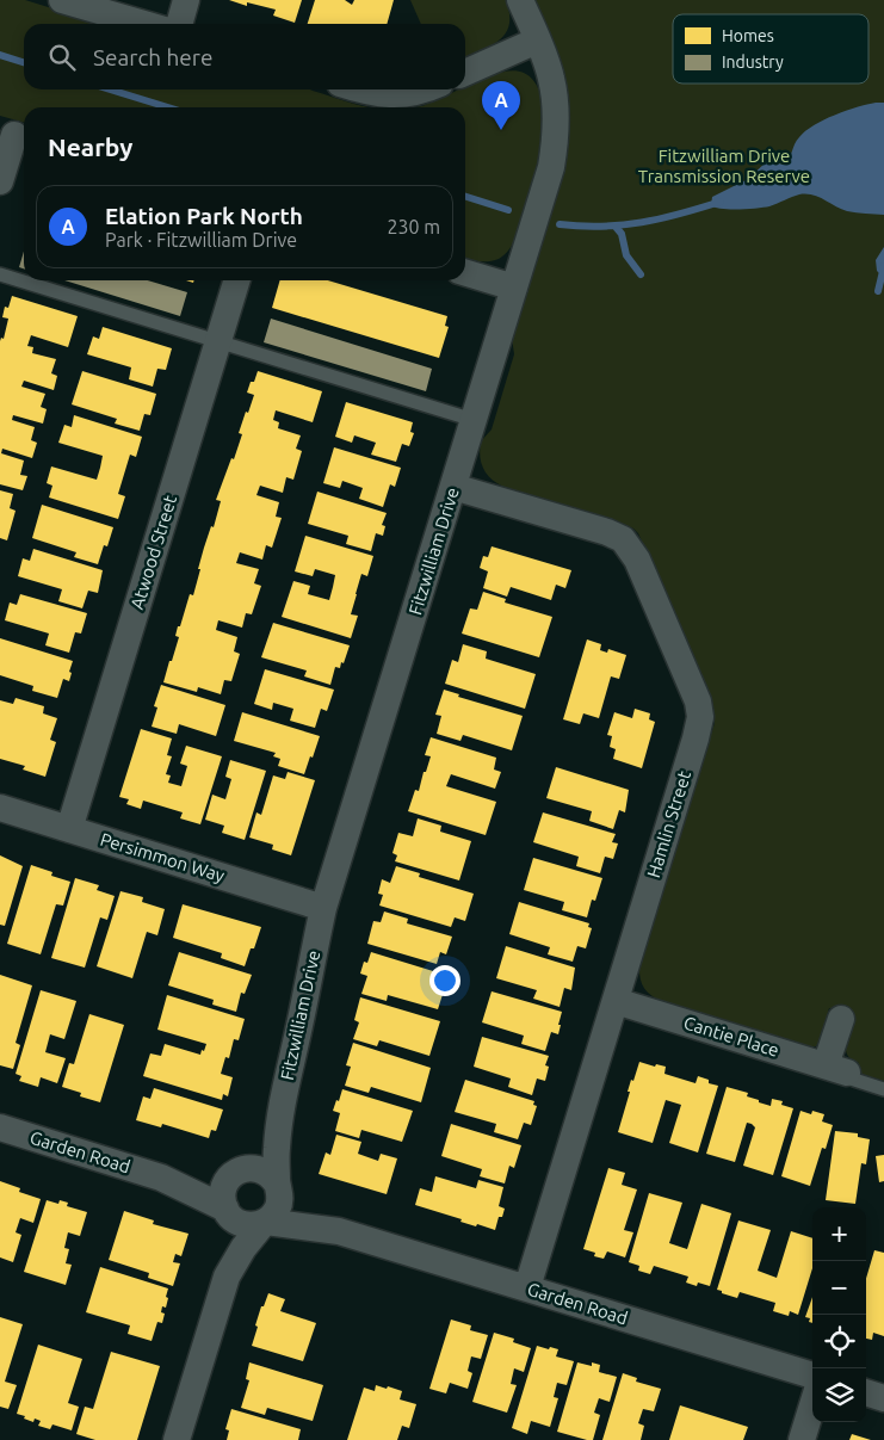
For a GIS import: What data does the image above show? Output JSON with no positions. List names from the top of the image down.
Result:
{
  "streets": {
    "street": [
      "Fitzwilliam Drive",
      "Atwood Street",
      "Hamlin Street",
      "Persimmon Way",
      "Cantie Place",
      "Garden Road"
    ]
  },
  "crossings": [
    ["Fitzwilliam Drive", "Hamlin Street"],
    ["Fitzwilliam Drive", "Persimmon Way"],
    ["Fitzwilliam Drive", "Garden Road"],
    ["Atwood Street", "Persimmon Way"],
    ["Hamlin Street", "Cantie Place"],
    ["Hamlin Street", "Garden Road"]
  ],
  "parks": ["Fitzwilliam Drive Transmission Reserve"],
  "legend": ["Homes", "Industry"],
  "page": {
    "search": "Search here",
    "pins": "A",
    "heading": "Nearby",
    "list": [
      {
        "mark": "A",
        "name": "Elation Park North",
        "note": "Park · Fitzwilliam Drive",
        "value": "230 m"
      }
    ],
    "map_buttons": ["+", "−"]
  }
}
